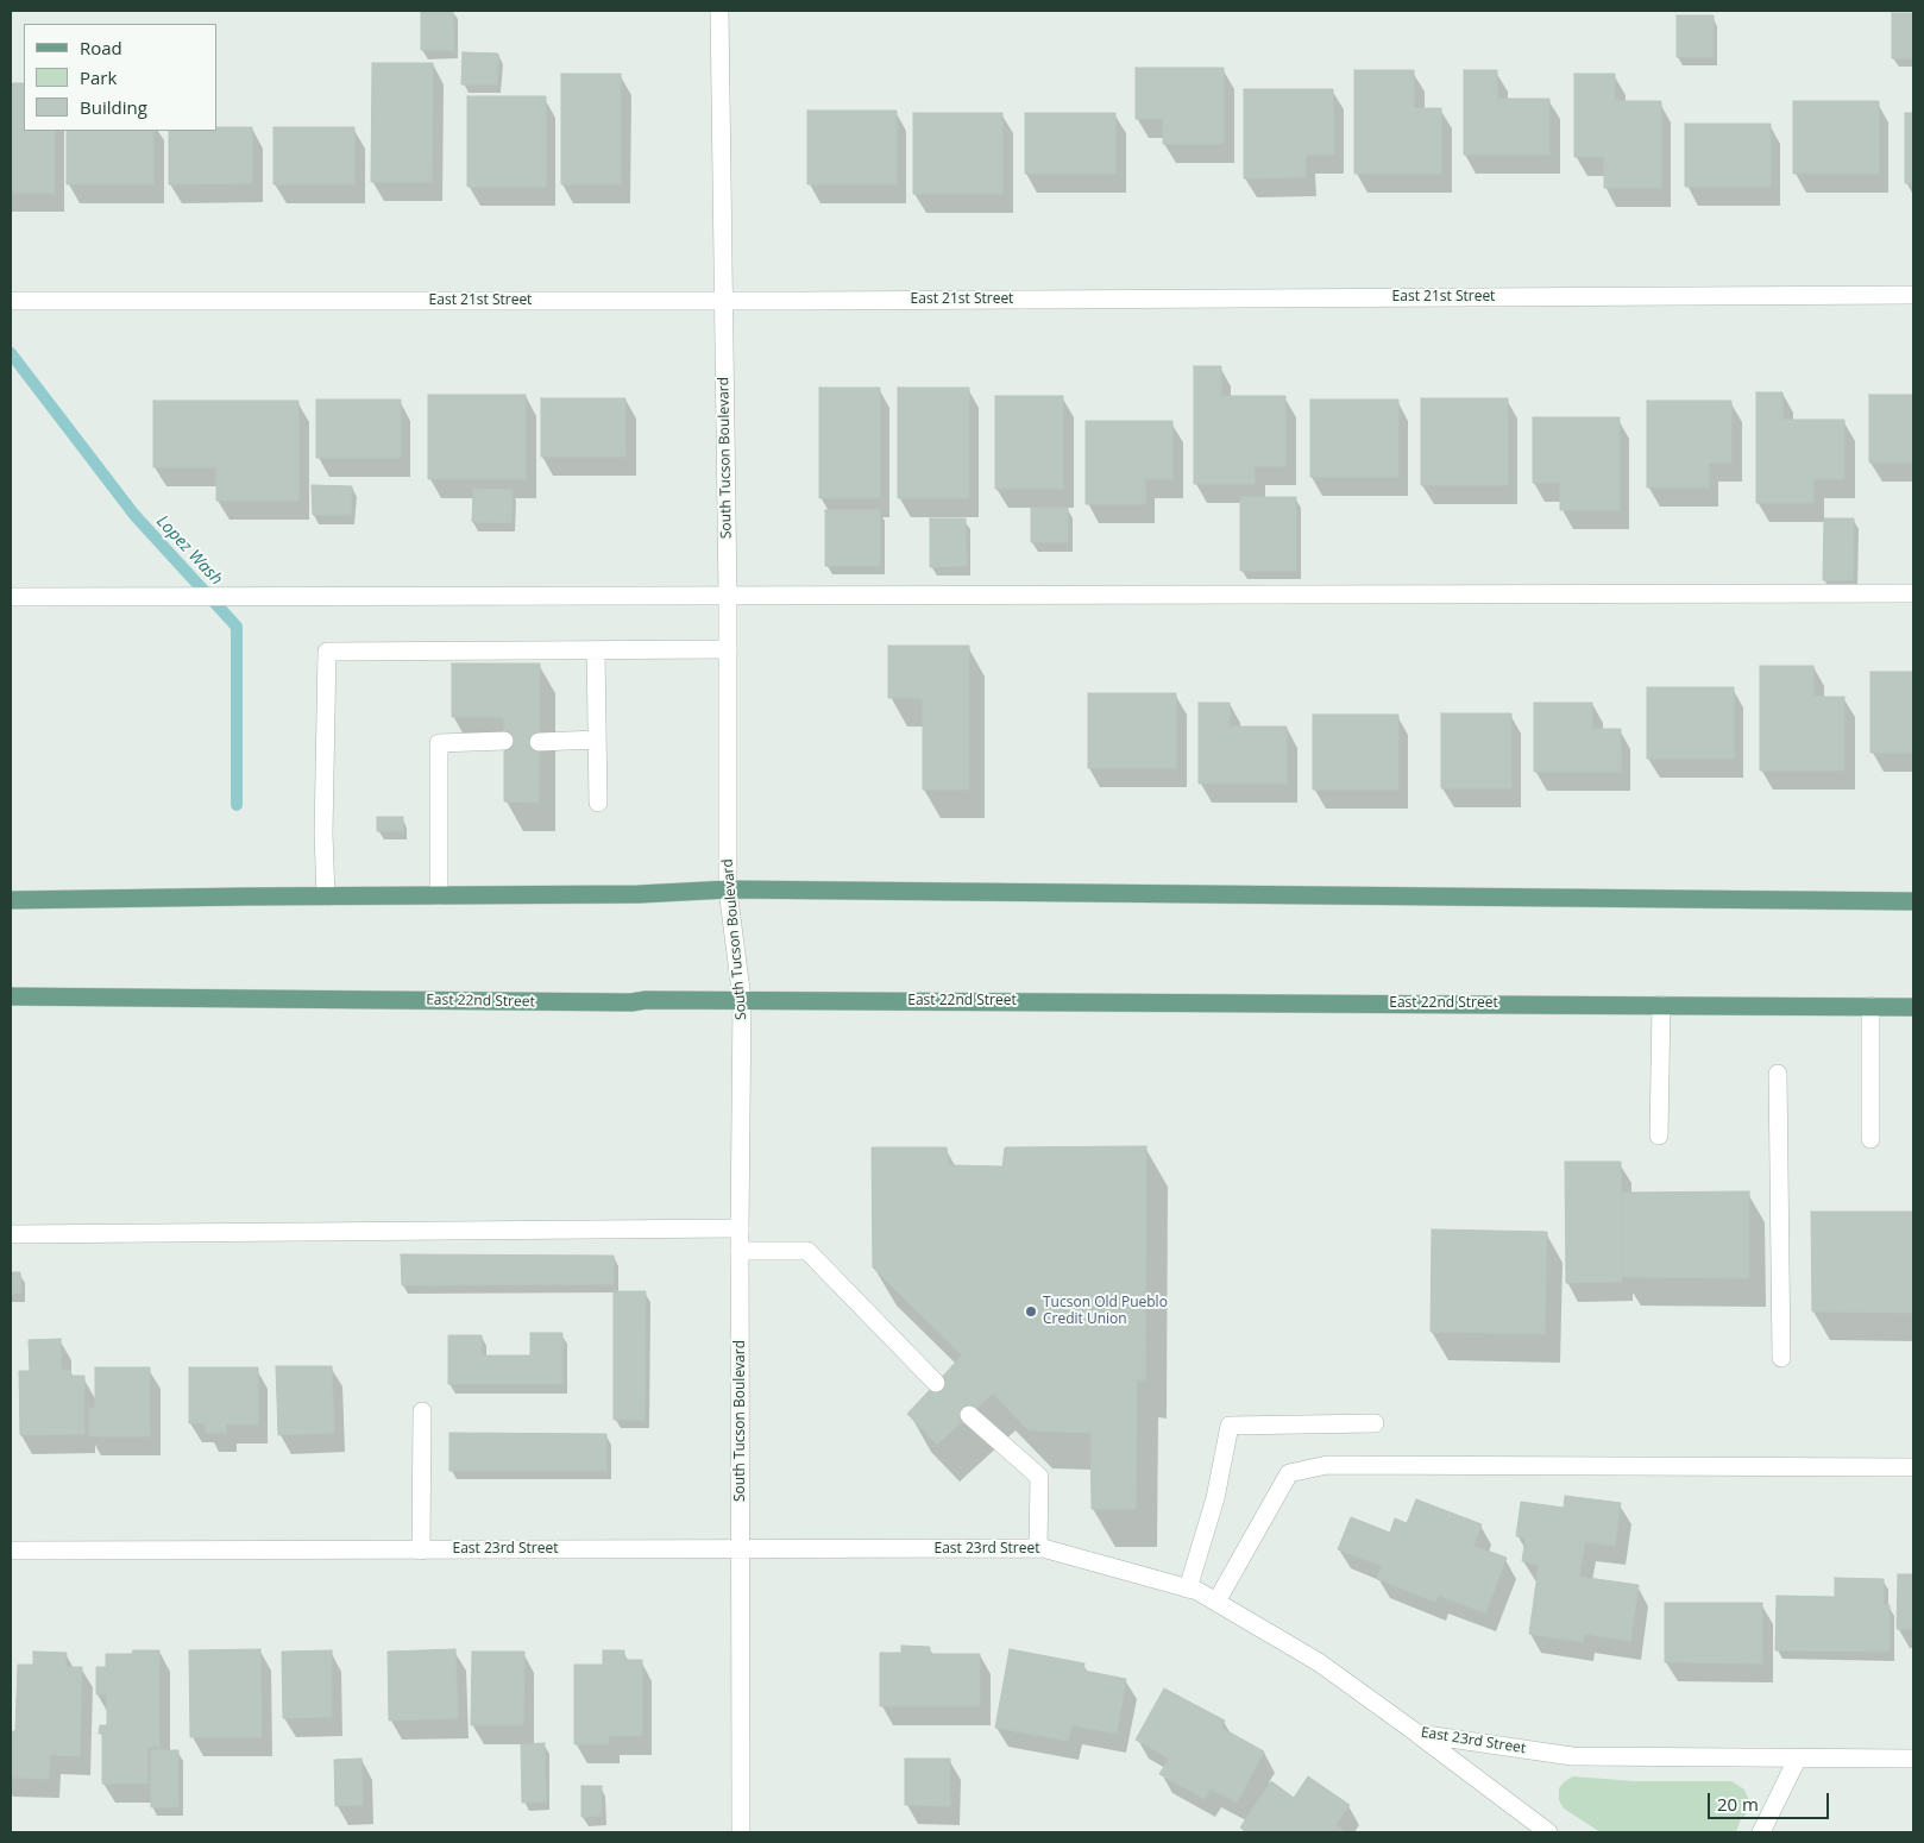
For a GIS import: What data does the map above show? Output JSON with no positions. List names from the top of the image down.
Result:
{
  "streets": {
    "main road": ["East 22nd Street"],
    "street": ["East 21st Street", "South Tucson Boulevard", "East 23rd Street"]
  },
  "crossings": [
    ["East 21st Street", "South Tucson Boulevard"],
    ["South Tucson Boulevard", "East 22nd Street"],
    ["South Tucson Boulevard", "East 23rd Street"]
  ],
  "water": ["Lopez Wash"],
  "places": ["Tucson Old Pueblo Credit Union"],
  "legend": ["Road", "Park", "Building"],
  "scale_bar": "20 m"
}
